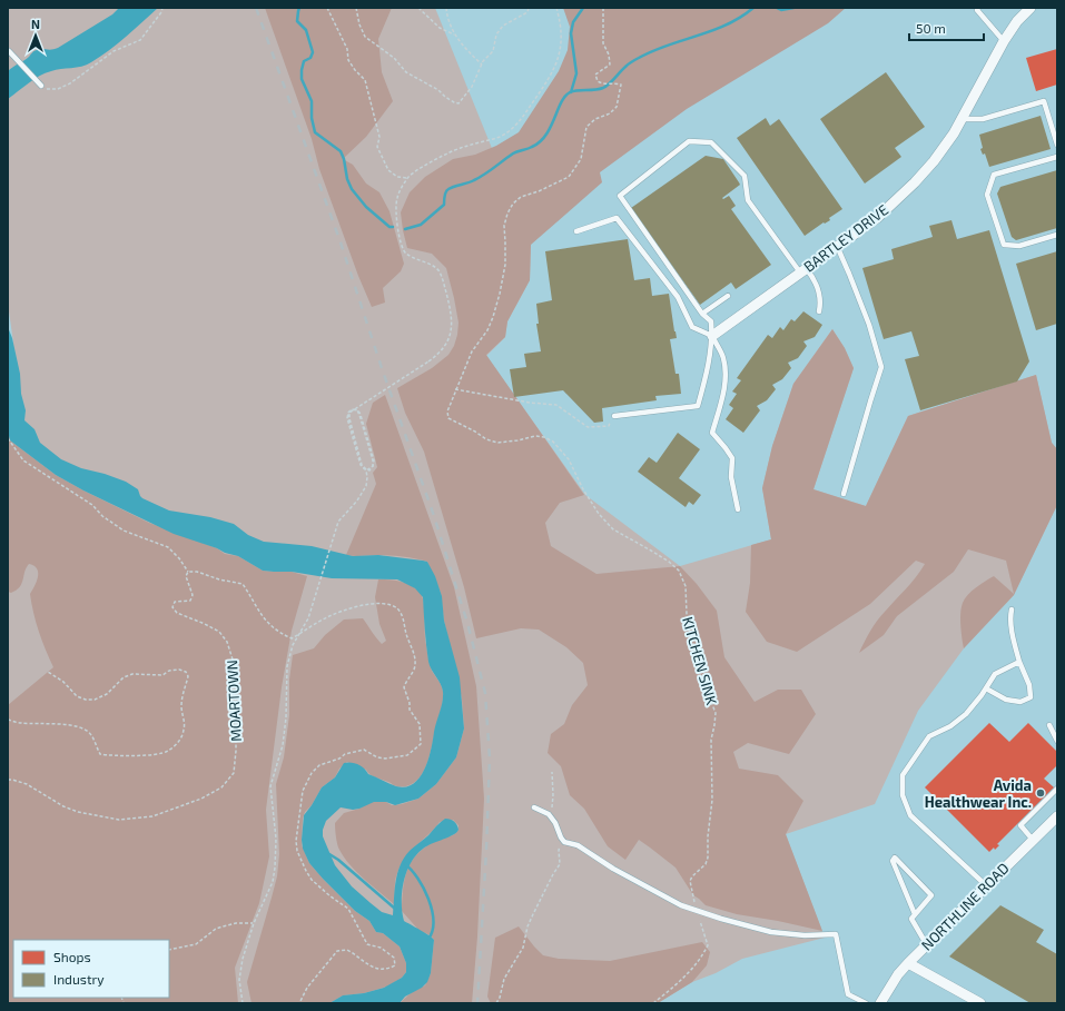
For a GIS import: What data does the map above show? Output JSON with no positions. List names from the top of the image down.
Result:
{
  "streets": {
    "street": ["BARTLEY DRIVE", "NORTHLINE ROAD"],
    "path": ["KITCHEN SINK", "MOARTOWN"]
  },
  "places": ["Avida Healthwear Inc."],
  "legend": ["Shops", "Industry"],
  "scale_bar": "50 m",
  "north": "top"
}
